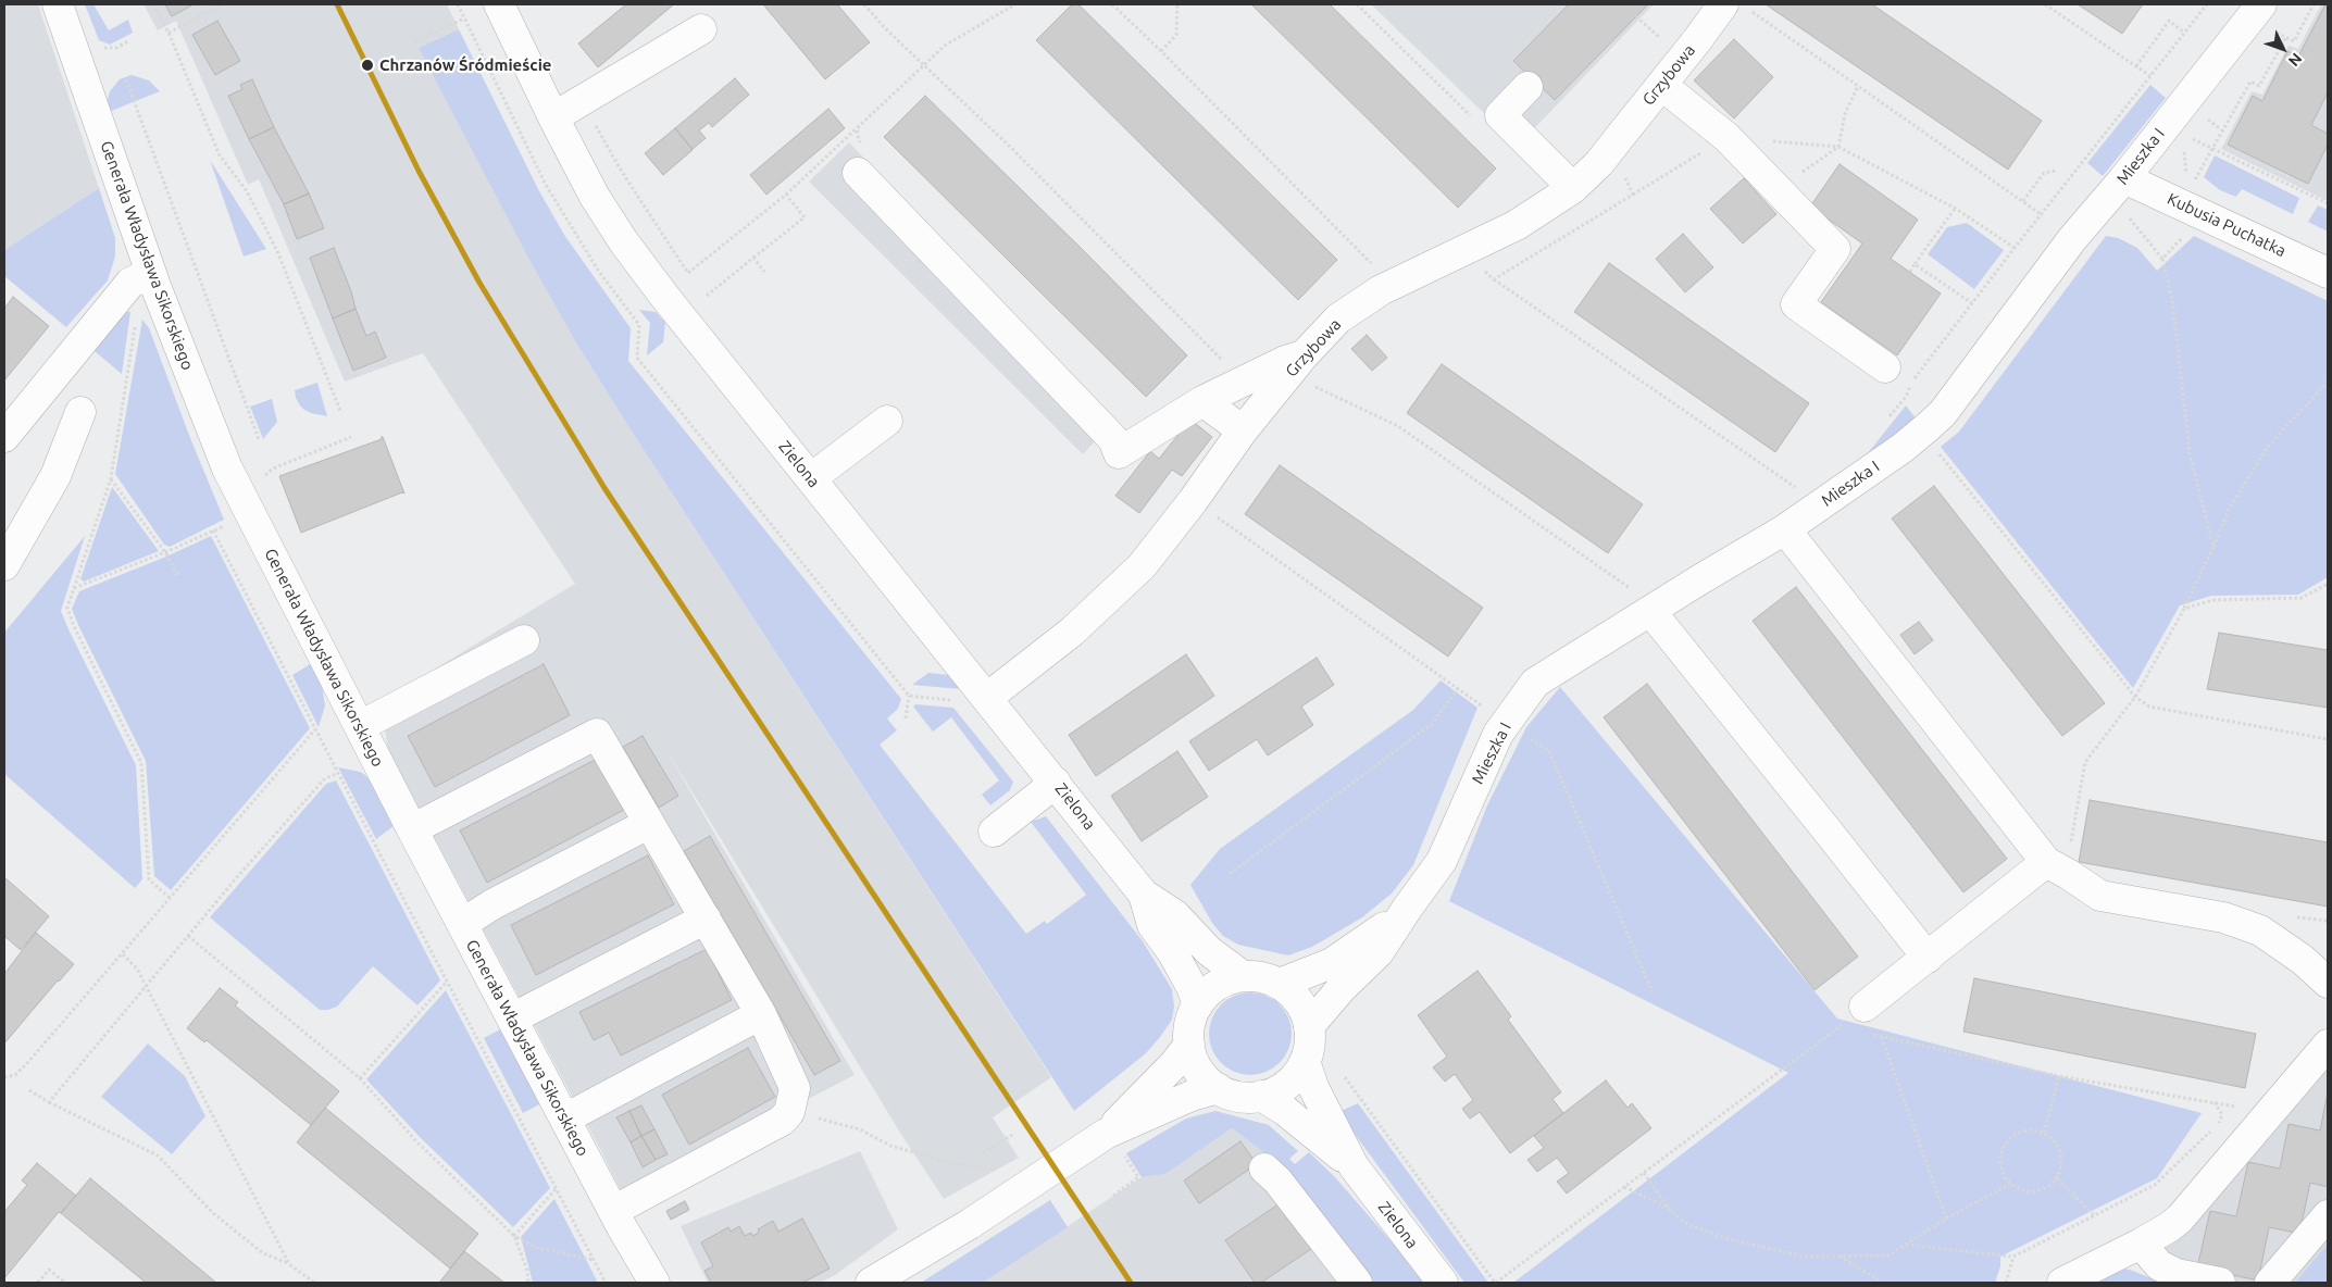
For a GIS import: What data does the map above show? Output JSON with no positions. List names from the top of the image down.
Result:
{
  "streets": {
    "street": [
      "Grzybowa",
      "Mieszka I",
      "Kubusia Puchatka",
      "Generała Władysława Sikorskiego",
      "Zielona"
    ]
  },
  "crossings": [
    ["Grzybowa", "Zielona"],
    ["Mieszka I", "Kubusia Puchatka"],
    ["Mieszka I", "Zielona"]
  ],
  "places": ["Chrzanów Śródmieście"],
  "north": "bottom right"
}
